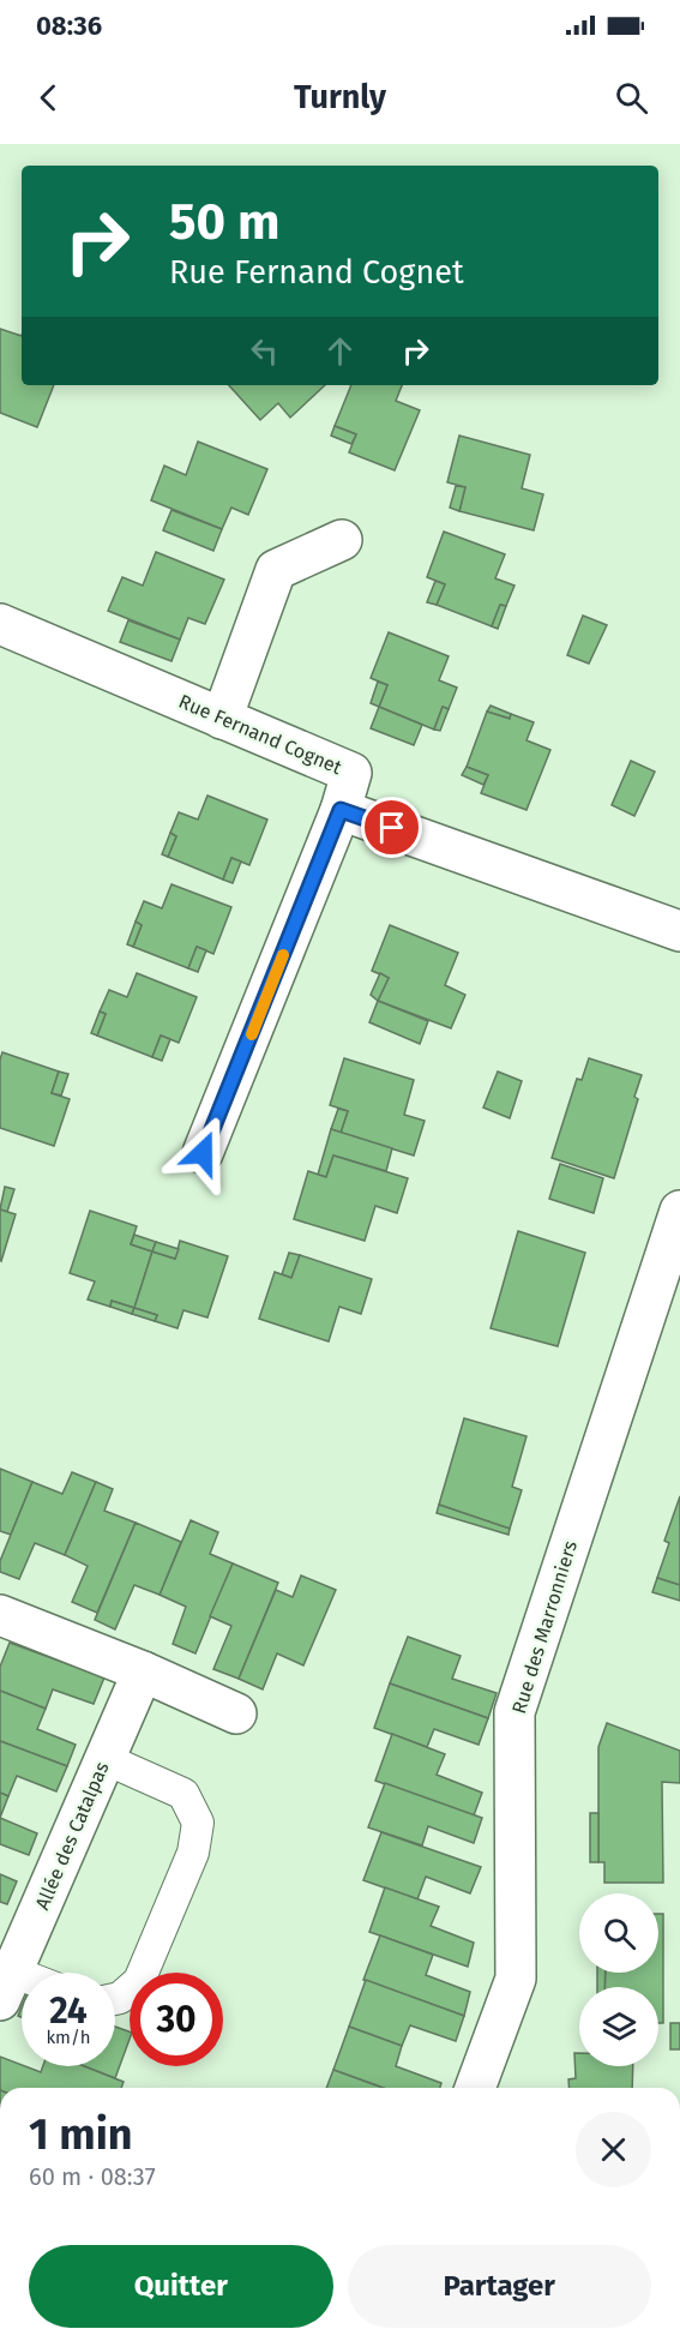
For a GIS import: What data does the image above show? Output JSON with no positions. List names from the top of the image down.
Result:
{
  "streets": {
    "street": ["Rue Fernand Cognet", "Rue des Marronniers", "Allée des Catalpas"]
  },
  "page": {
    "status": "08:36",
    "header": "Turnly",
    "turn": ["50 m", "Rue Fernand Cognet"],
    "speed": "24 km/h",
    "limit": "30",
    "heading": ["1 min", "60 m · 08:37"],
    "buttons": ["Quitter", "Partager"]
  }
}
